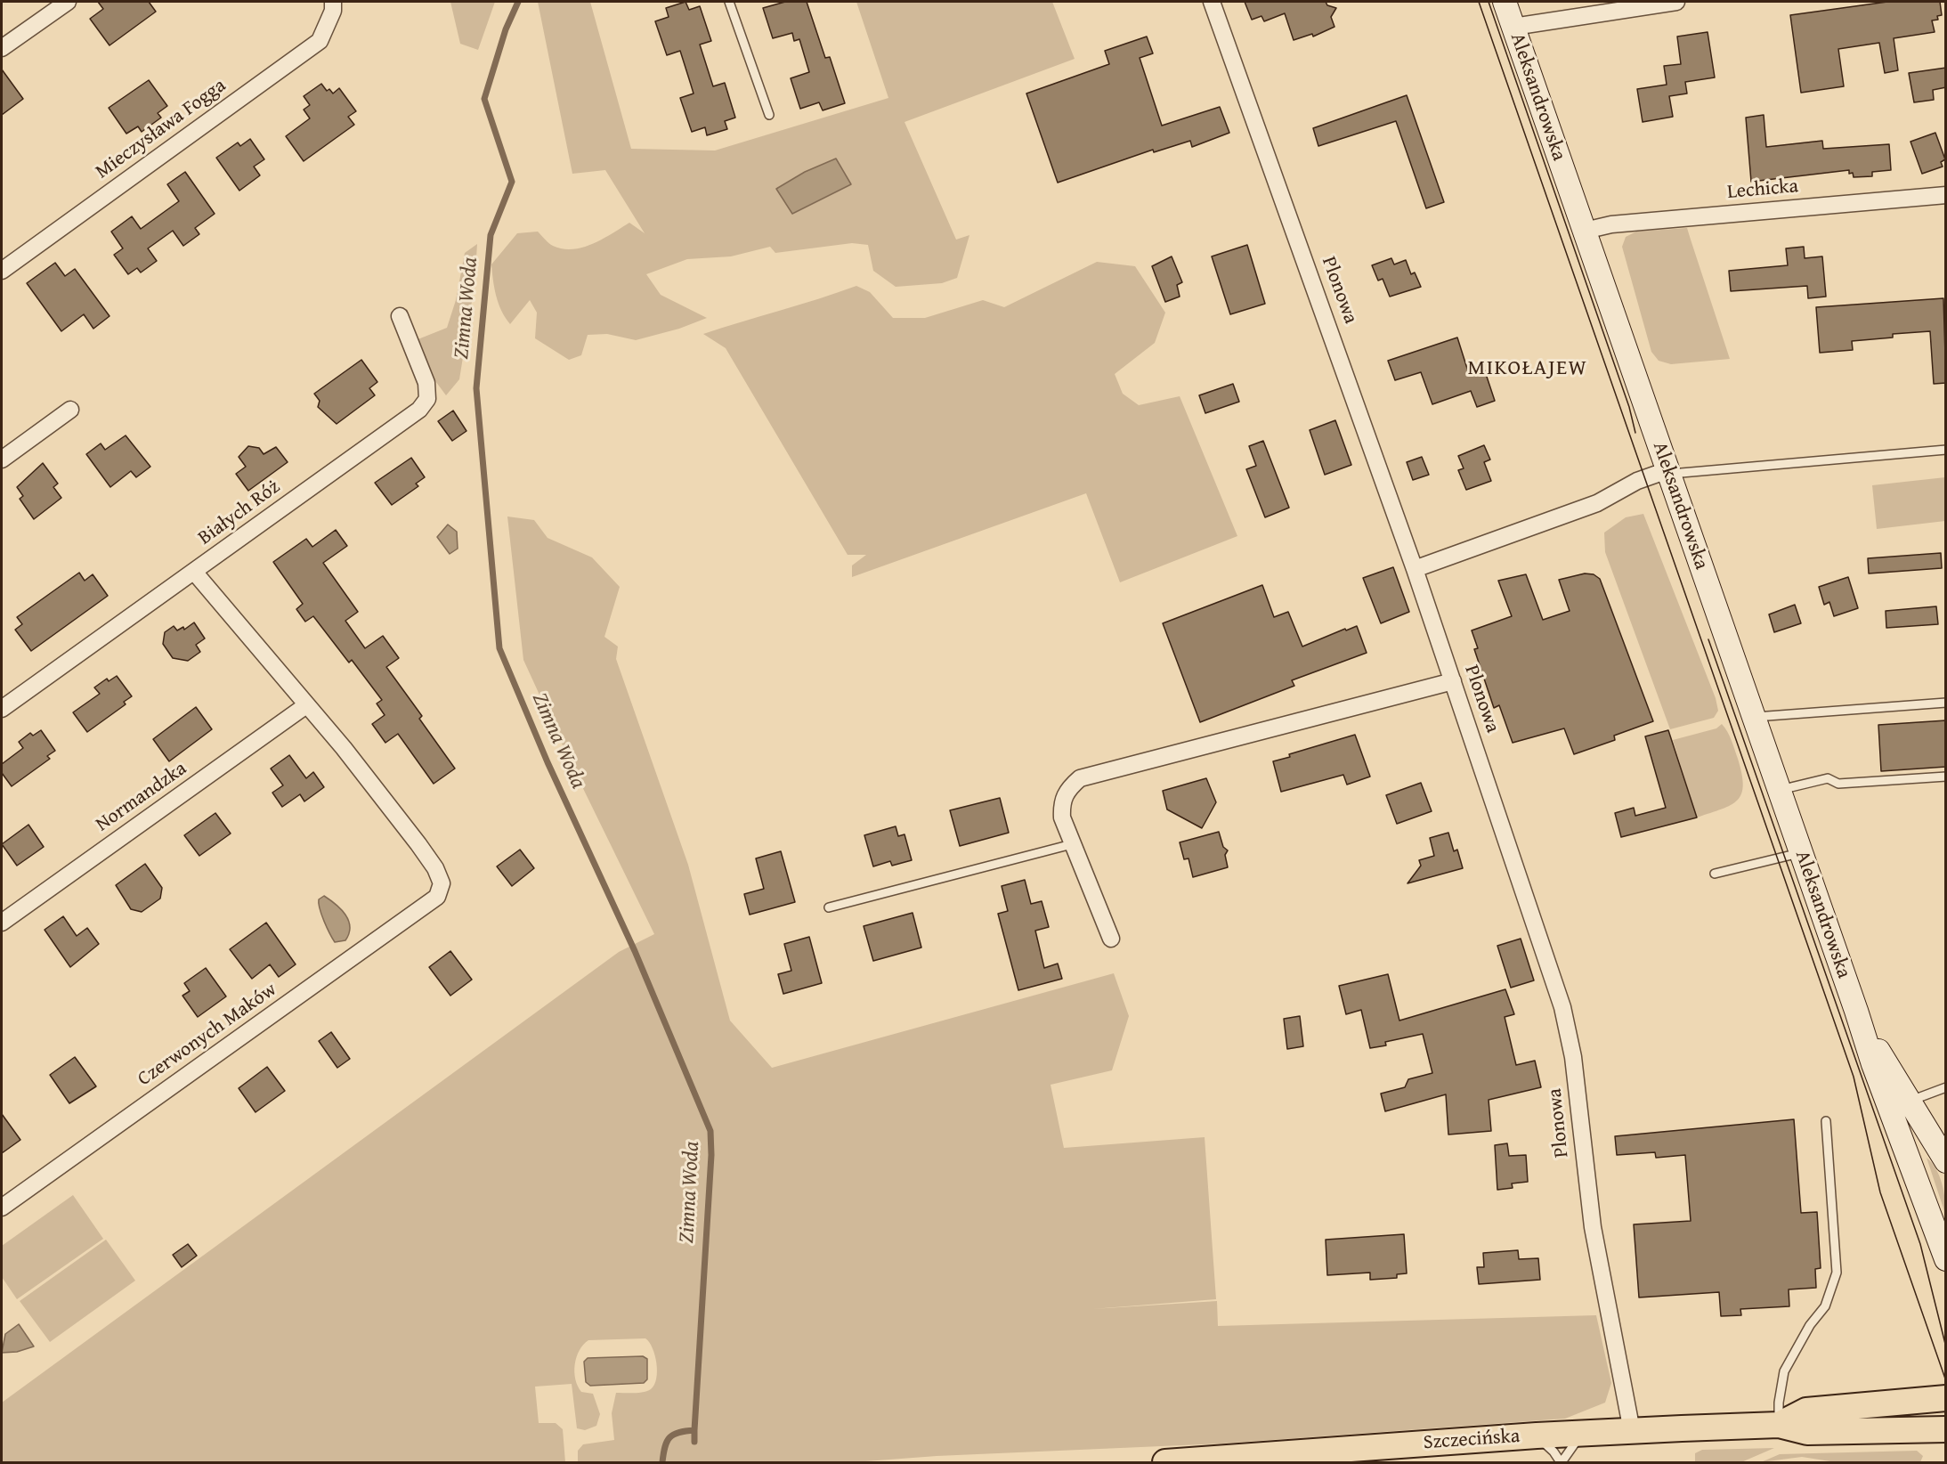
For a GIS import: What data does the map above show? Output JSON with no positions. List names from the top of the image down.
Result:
{
  "streets": {
    "main road": ["Aleksandrowska", "Szczecińska"],
    "street": [
      "Mieczysława Fogga",
      "Lechicka",
      "Plonowa",
      "Białych Róż",
      "Normandzka",
      "Czerwonych Maków"
    ]
  },
  "crossings": [
    ["Aleksandrowska", "Lechicka"],
    ["Plonowa", "Szczecińska"],
    ["Normandzka", "Czerwonych Maków"]
  ],
  "districts": ["MIKOŁAJEW"],
  "water": ["Zimna Woda"]
}
